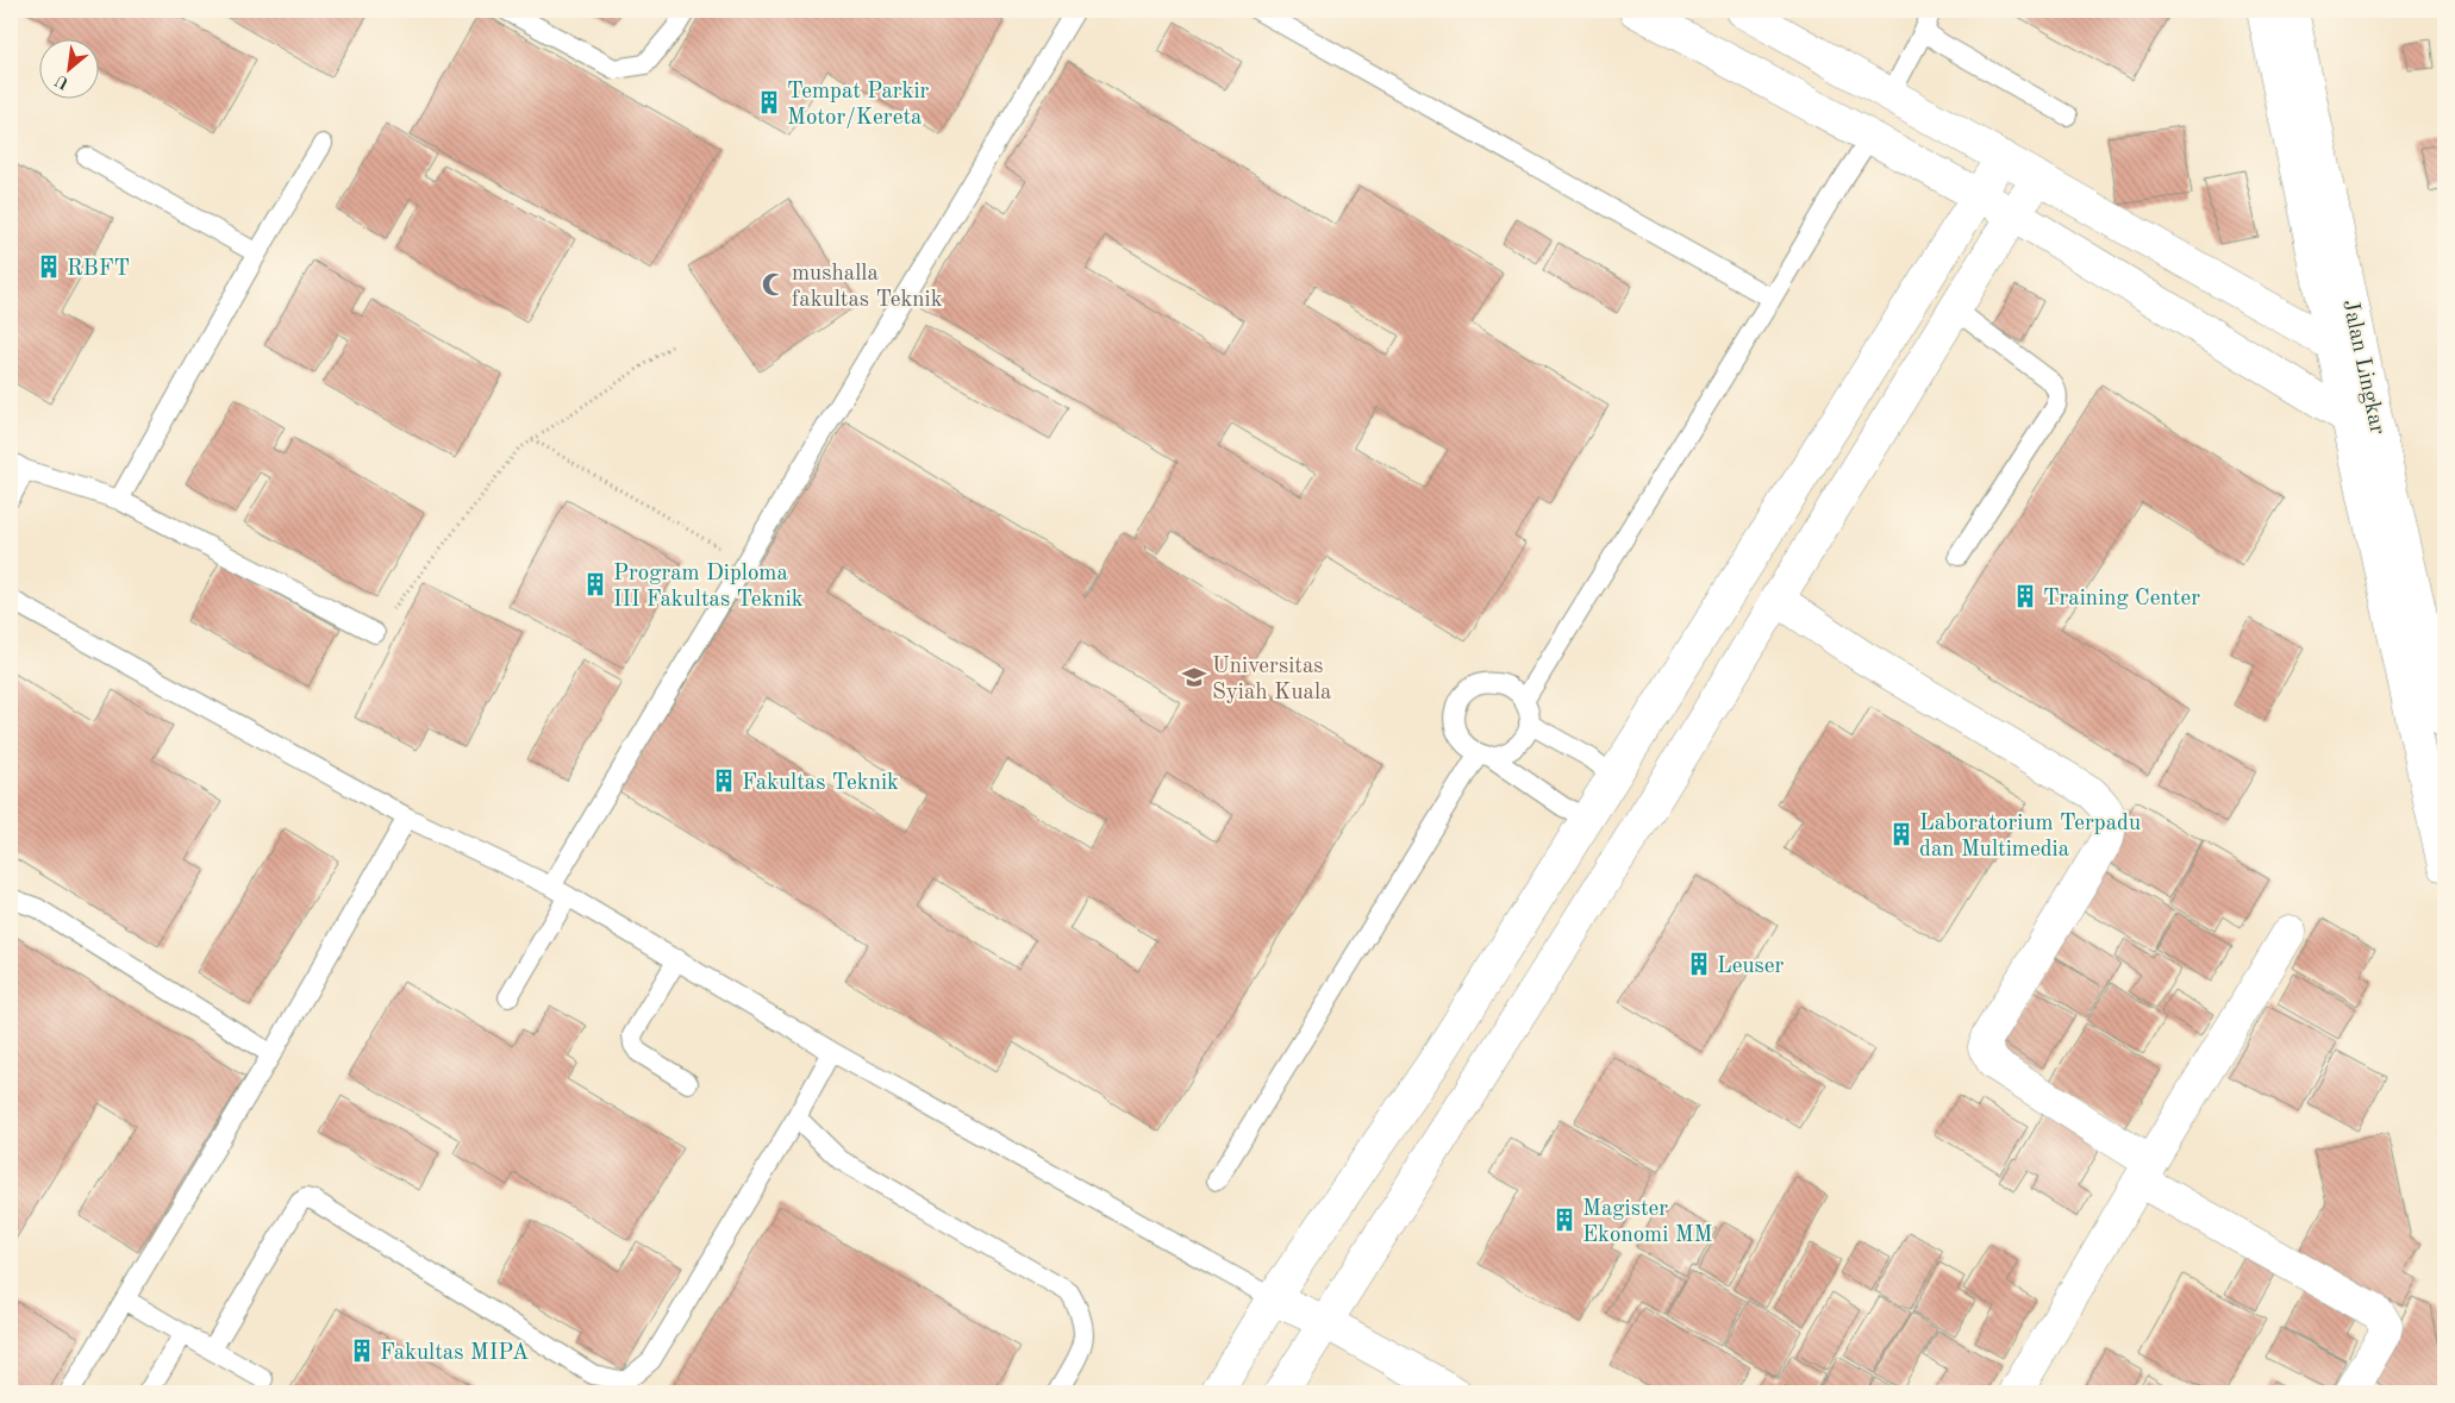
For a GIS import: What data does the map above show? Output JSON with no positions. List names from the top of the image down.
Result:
{
  "streets": {
    "street": ["Jalan Lingkar"]
  },
  "places": {
    "building": [
      "Tempat Parkir Motor/Kereta",
      "RBFT",
      "Program Diploma III Fakultas Teknik",
      "Training Center",
      "Fakultas Teknik",
      "Laboratorium Terpadu dan Multimedia",
      "Leuser",
      "Magister Ekonomi MM",
      "Fakultas MIPA"
    ],
    "mosque": ["mushalla fakultas Teknik"],
    "school or university": ["Universitas Syiah Kuala"]
  },
  "north": "bottom left"
}
